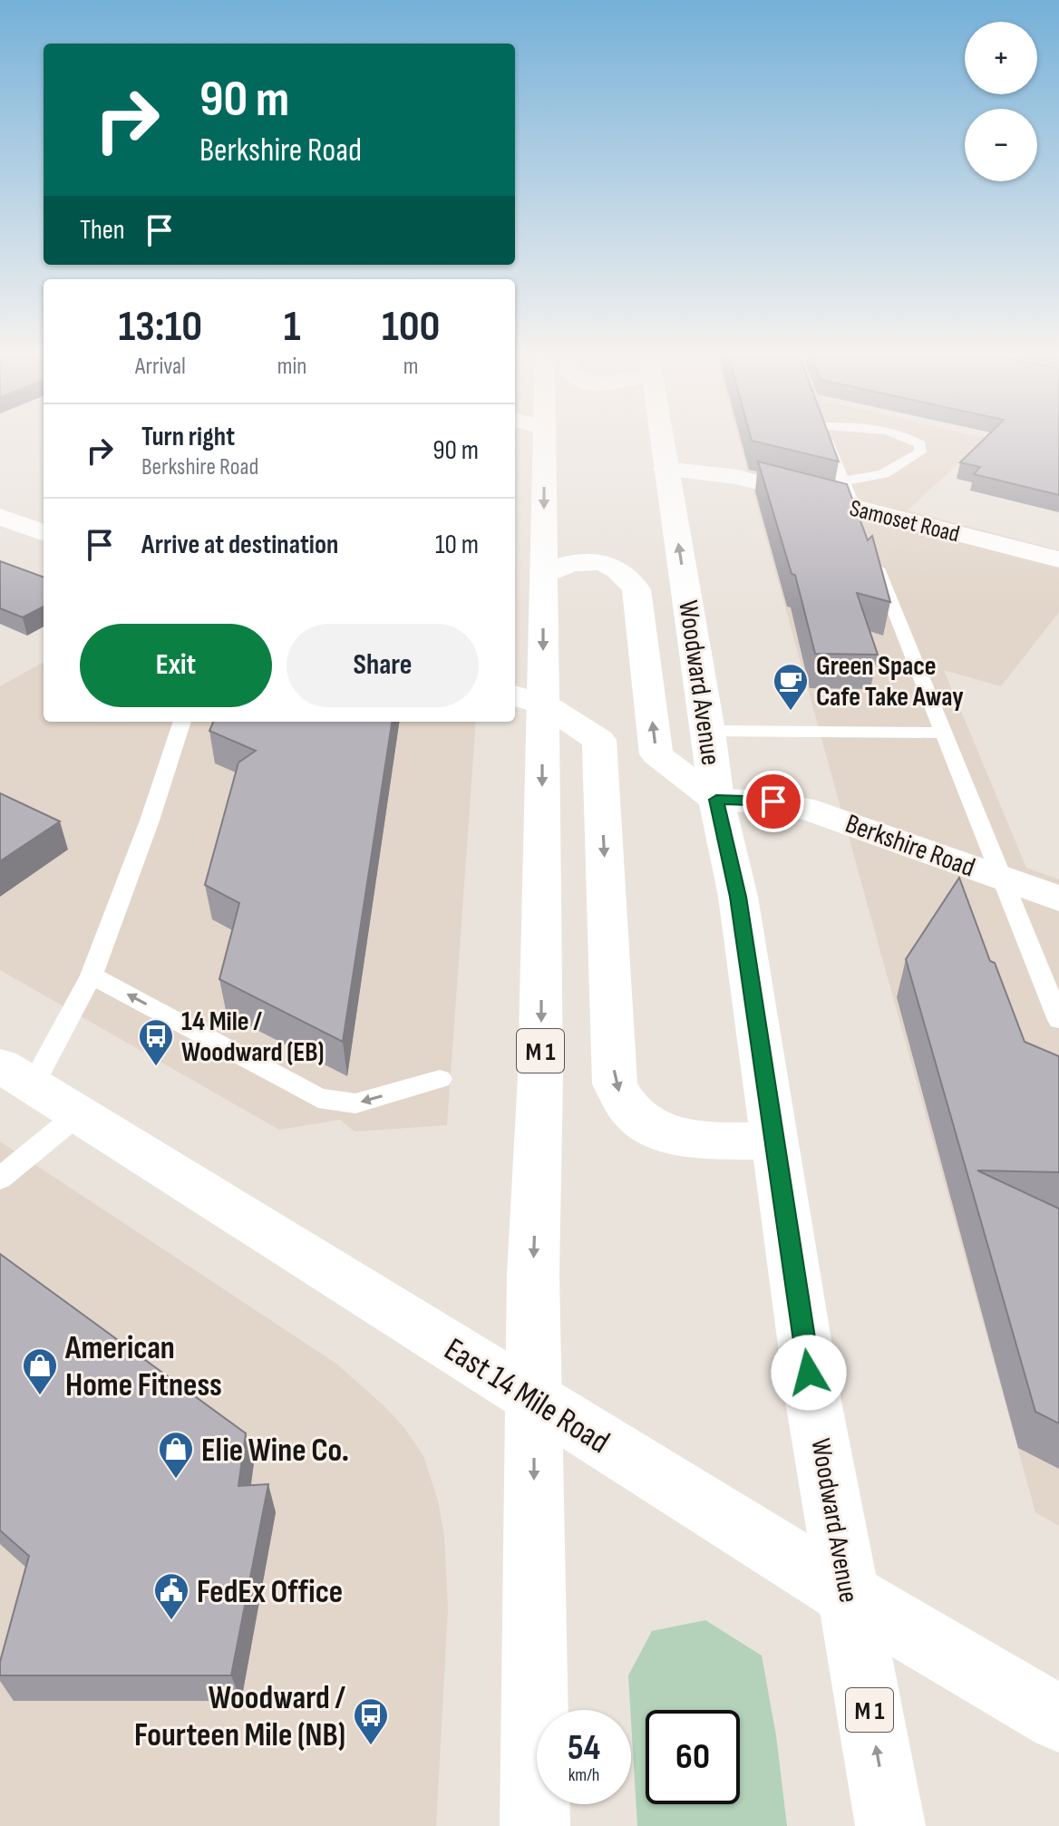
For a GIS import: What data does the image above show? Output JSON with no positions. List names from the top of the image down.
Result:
{
  "streets": {
    "main road": [
      "Samoset Road",
      "Woodward Avenue",
      "Berkshire Road",
      "M 1",
      "East 14 Mile Road"
    ]
  },
  "crossings": [
    ["Samoset Road", "Woodward Avenue"],
    ["Woodward Avenue", "Berkshire Road"],
    ["Woodward Avenue", "East 14 Mile Road"],
    ["M 1", "East 14 Mile Road"]
  ],
  "places": {
    "cafe": ["Green Space Cafe Take Away"],
    "bus stop": ["14 Mile / Woodward (EB)", "Woodward / Fourteen Mile (NB)"],
    "shop": ["American Home Fitness", "Elie Wine Co."],
    "public building": ["FedEx Office"]
  },
  "page": {
    "map_buttons": ["+", "−"],
    "turn": ["90 m", "Berkshire Road"],
    "then": "Then",
    "eta": [
      "13:10",
      "Arrival",
      "1",
      "min",
      "100",
      "m"
    ],
    "list": [
      {
        "name": "Turn right",
        "note": "Berkshire Road",
        "value": "90 m"
      },
      {
        "name": "Arrive at destination",
        "value": "10 m"
      }
    ],
    "buttons": ["Exit", "Share"],
    "speed": "54 km/h",
    "limit": "60"
  }
}
